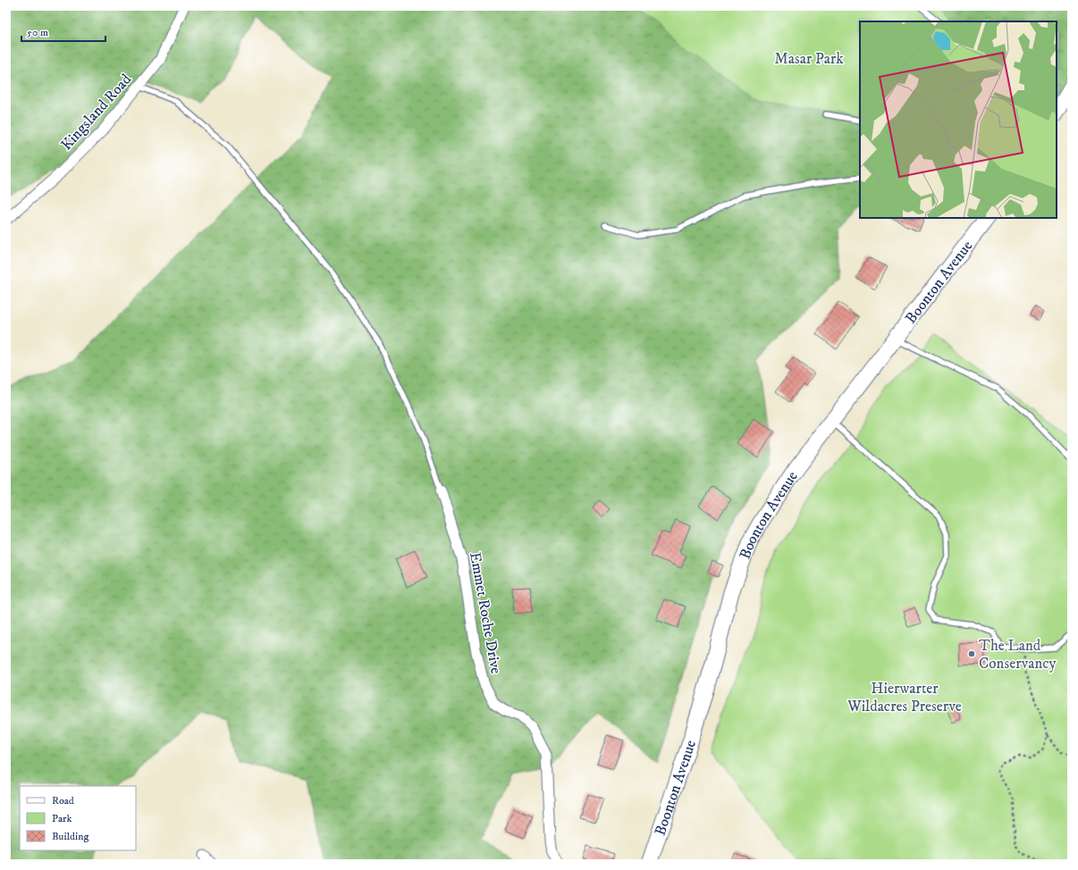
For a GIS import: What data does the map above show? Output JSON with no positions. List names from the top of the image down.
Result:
{
  "streets": {
    "main road": ["Boonton Avenue"],
    "street": ["Kingsland Road", "Emmet Roche Drive"]
  },
  "parks": ["Masar Park", "Hierwarter Wildacres Preserve"],
  "places": ["The Land Conservancy"],
  "legend": ["Road", "Park", "Building"],
  "scale_bar": "50 m"
}
